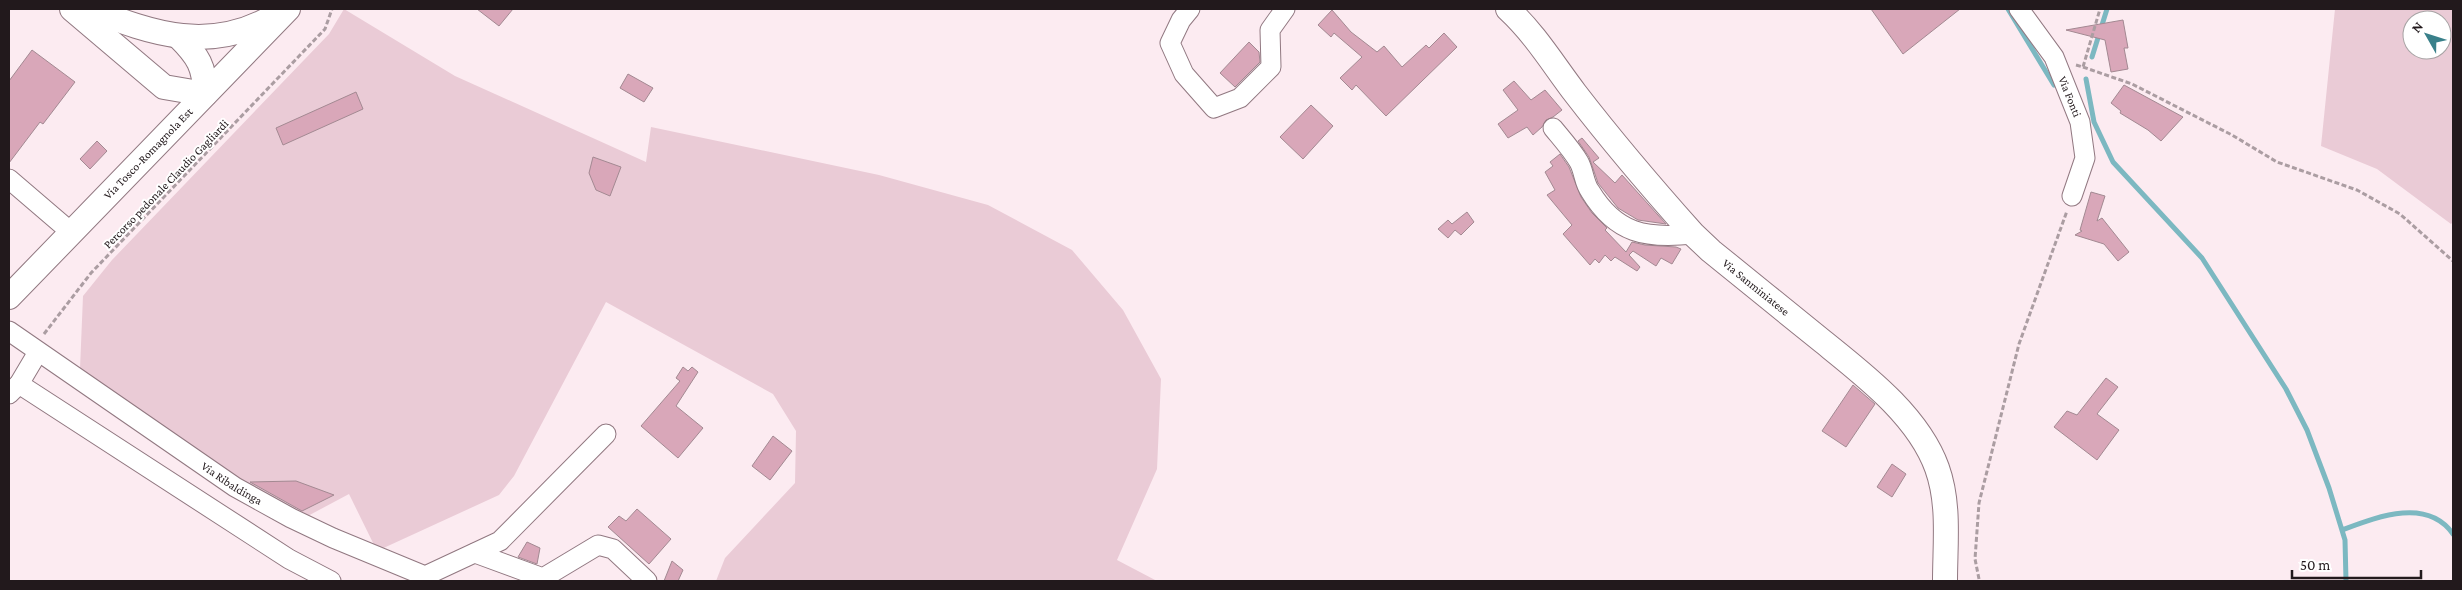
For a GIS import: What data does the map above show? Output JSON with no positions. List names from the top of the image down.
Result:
{
  "streets": {
    "main road": ["Via Tosco-Romagnola Est", "Via Sanminiatese"],
    "street": ["Via Fonti", "Via Ribaldinga"],
    "path": ["Percorso pedonale Claudio Gagliardi"]
  },
  "crossings": [
    ["Percorso pedonale Claudio Gagliardi", "Via Ribaldinga"]
  ],
  "scale_bar": "50 m",
  "north": "top left"
}
